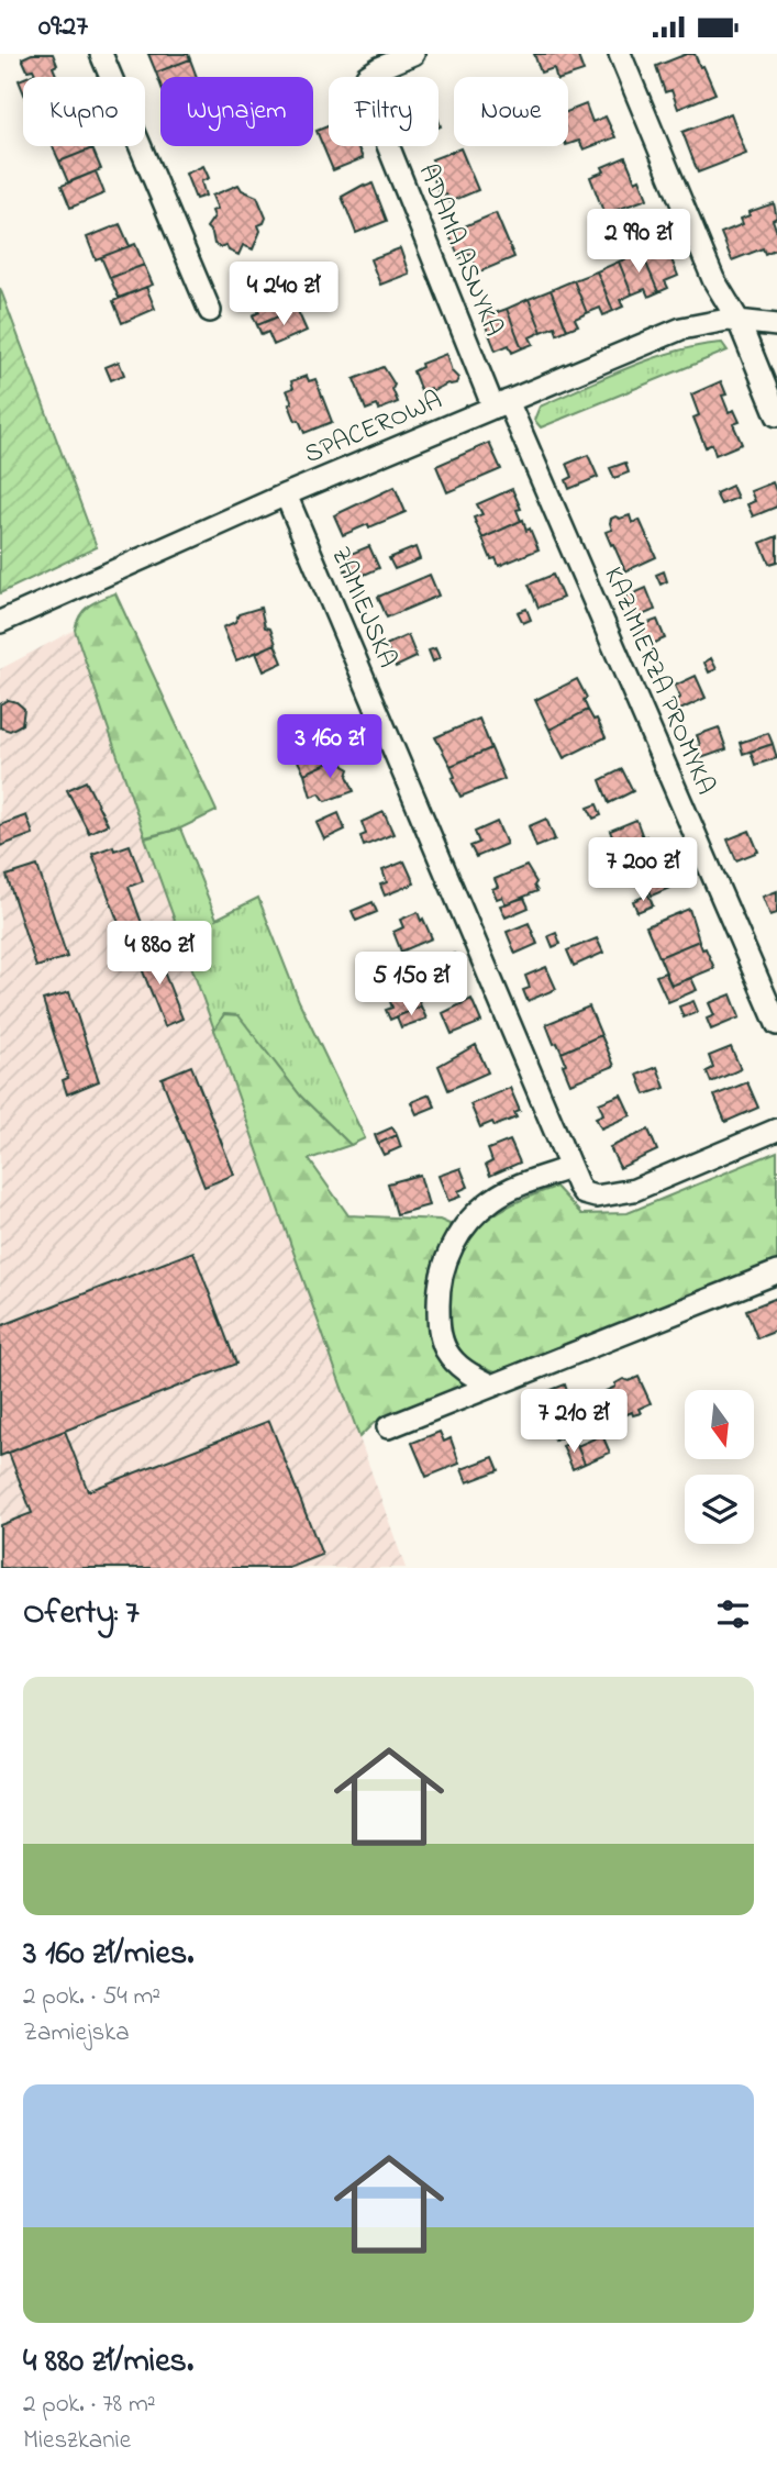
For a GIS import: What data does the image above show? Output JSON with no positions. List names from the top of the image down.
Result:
{
  "streets": {
    "street": [
      "ADAMA ASNYKA",
      "SPACEROWA",
      "ZAMIEJSKA",
      "KAZIMIERZA PROMYKA"
    ]
  },
  "crossings": [
    ["ADAMA ASNYKA", "SPACEROWA"],
    ["ADAMA ASNYKA", "KAZIMIERZA PROMYKA"],
    ["SPACEROWA", "ZAMIEJSKA"],
    ["SPACEROWA", "KAZIMIERZA PROMYKA"]
  ],
  "north": "bottom",
  "page": {
    "status": "09:27",
    "chip": [
      "Kupno",
      "Wynajem",
      "Filtry",
      "Nowe"
    ],
    "price": [
      "2 990 zł",
      "4 240 zł",
      "3 160 zł",
      "7 200 zł",
      "4 880 zł",
      "5 150 zł",
      "7 210 zł"
    ],
    "heading": "Oferty: 7",
    "list": [
      {
        "name": "3 160 zł/mies.",
        "note": "2 pok. · 54 m² · Zamiejska"
      },
      {
        "name": "4 880 zł/mies.",
        "note": "2 pok. · 78 m² · Mieszkanie"
      }
    ]
  }
}
